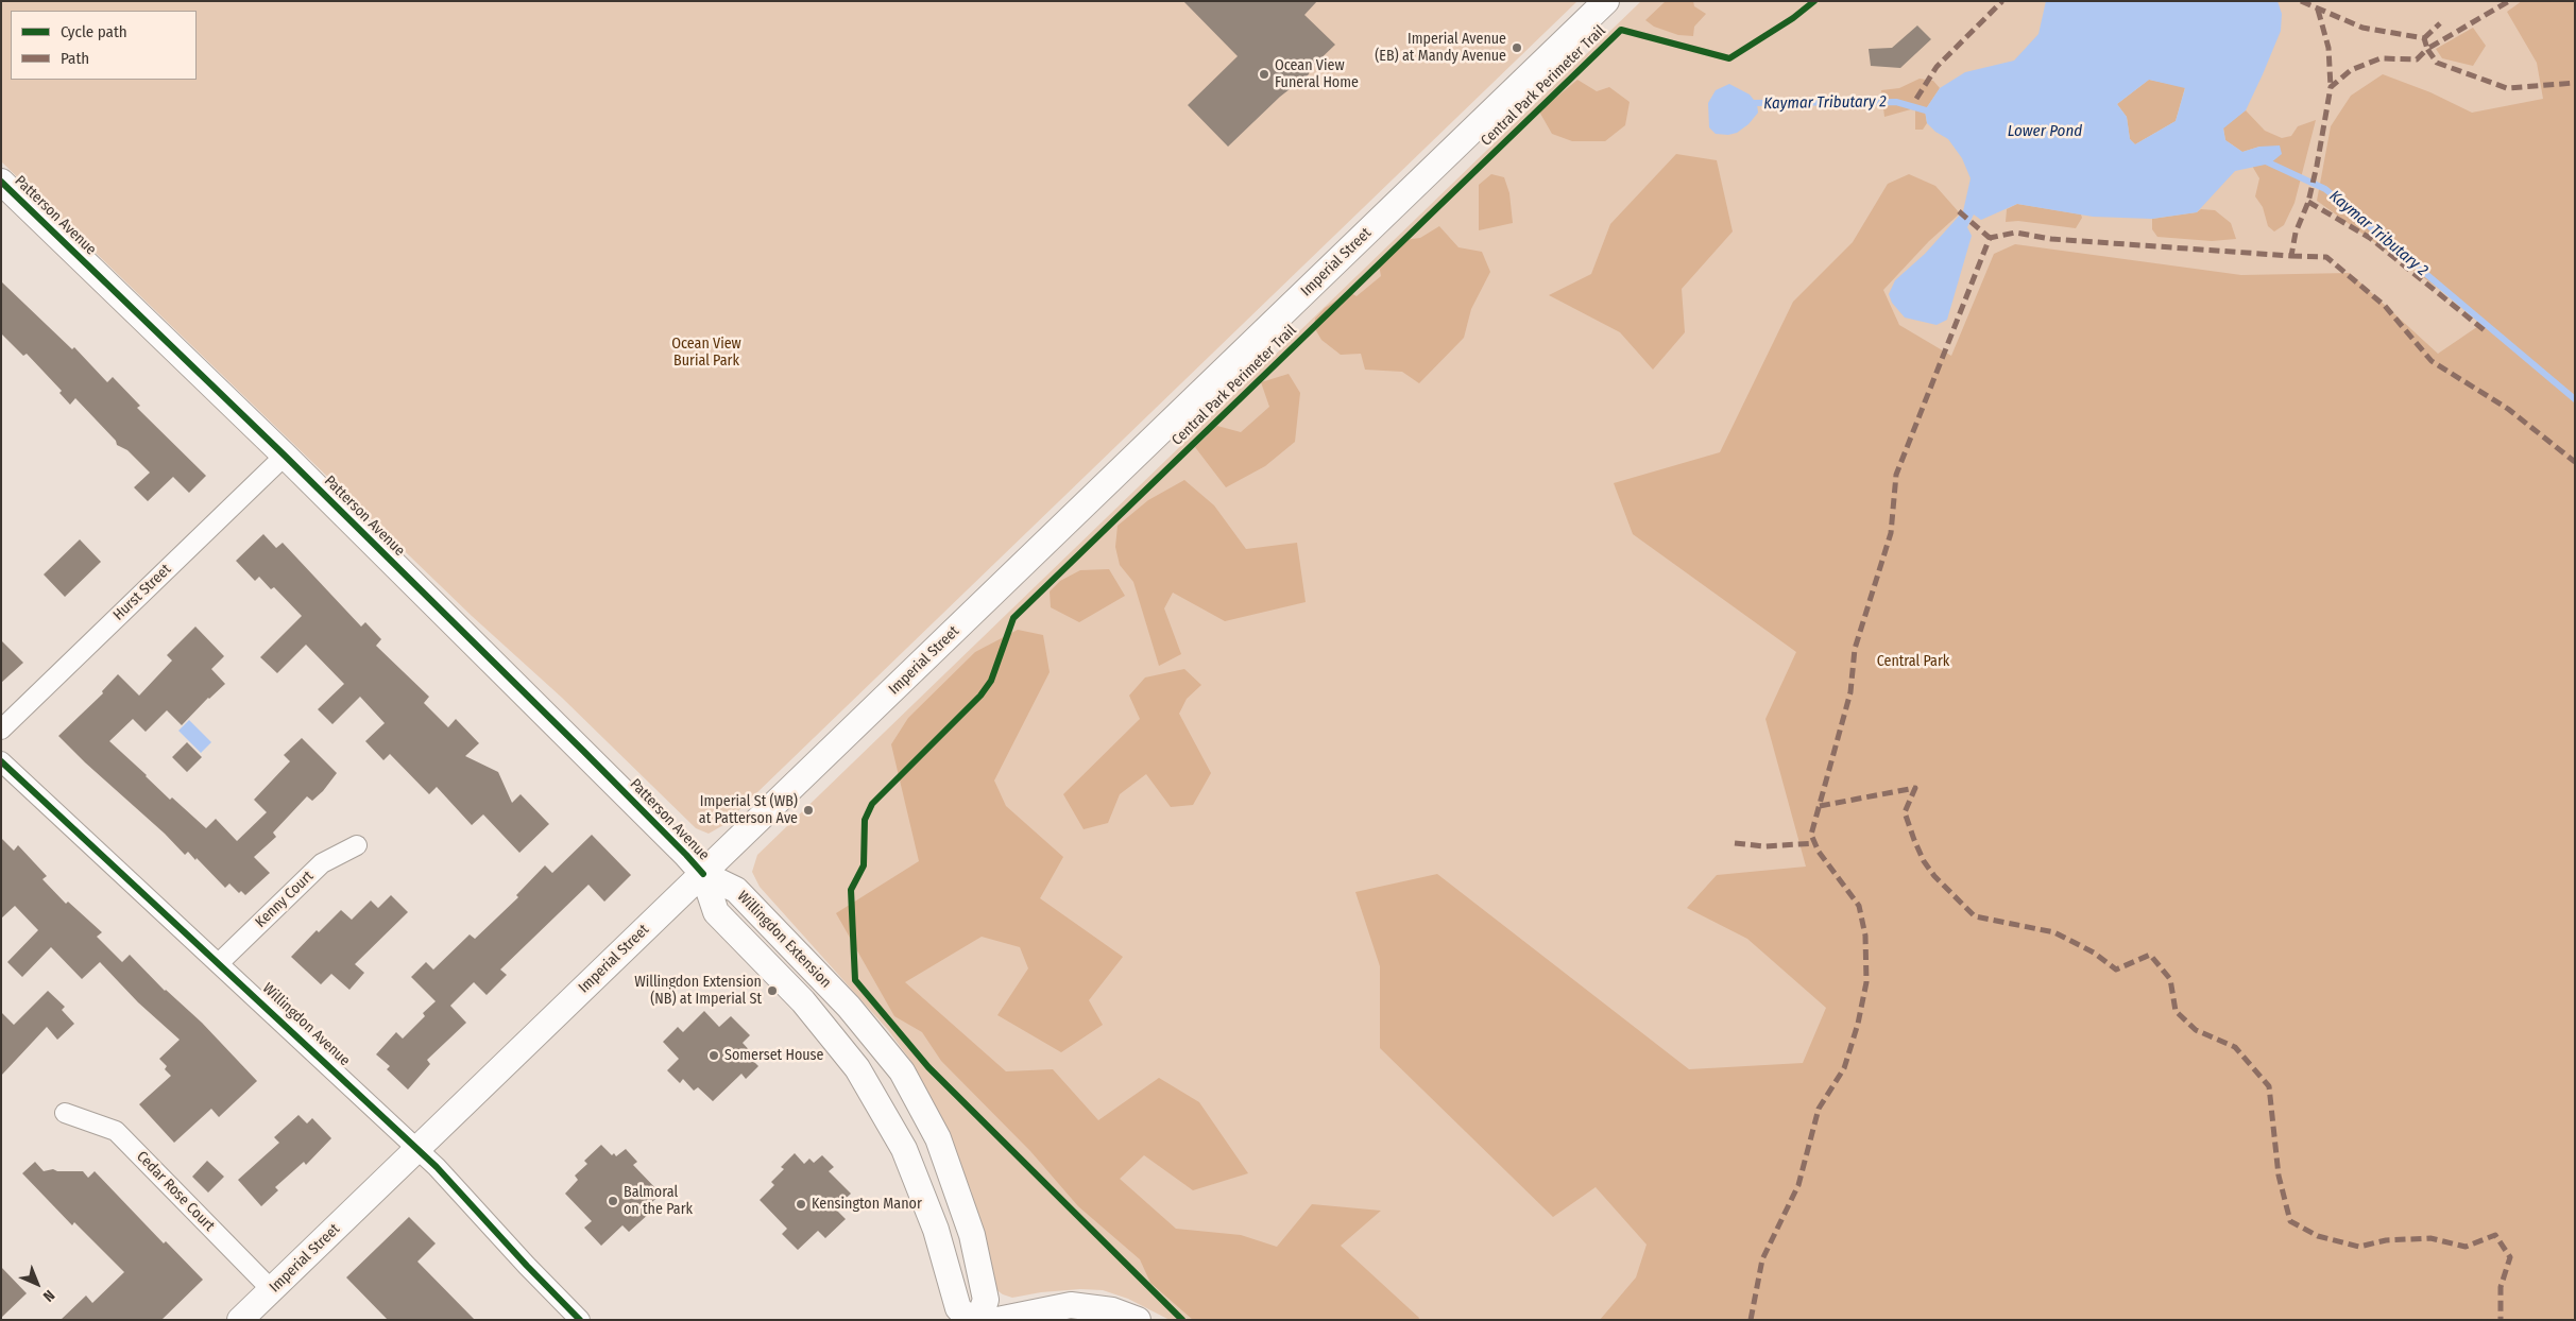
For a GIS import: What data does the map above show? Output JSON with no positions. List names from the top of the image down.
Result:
{
  "streets": {
    "main road": ["Patterson Avenue", "Imperial Street", "Willingdon Extension"],
    "street": [
      "Hurst Street",
      "Kenny Court",
      "Willingdon Avenue",
      "Cedar Rose Court"
    ],
    "cycle path": ["Central Park Perimeter Trail"]
  },
  "crossings": [
    ["Patterson Avenue", "Imperial Street"],
    ["Patterson Avenue", "Hurst Street"],
    ["Patterson Avenue", "Willingdon Extension"],
    ["Imperial Street", "Willingdon Extension"],
    ["Imperial Street", "Willingdon Avenue"],
    ["Imperial Street", "Cedar Rose Court"],
    ["Kenny Court", "Willingdon Avenue"]
  ],
  "water": ["Kaymar Tributary 2", "Lower Pond"],
  "parks": ["Ocean View Burial Park", "Central Park"],
  "places": [
    "Imperial Avenue (EB) at Mandy Avenue",
    "Ocean View Funeral Home",
    "Imperial St (WB) at Patterson Ave",
    "Willingdon Extension (NB) at Imperial St",
    "Somerset House",
    "Balmoral on the Park",
    "Kensington Manor"
  ],
  "legend": ["Cycle path", "Path"],
  "north": "bottom right"
}
